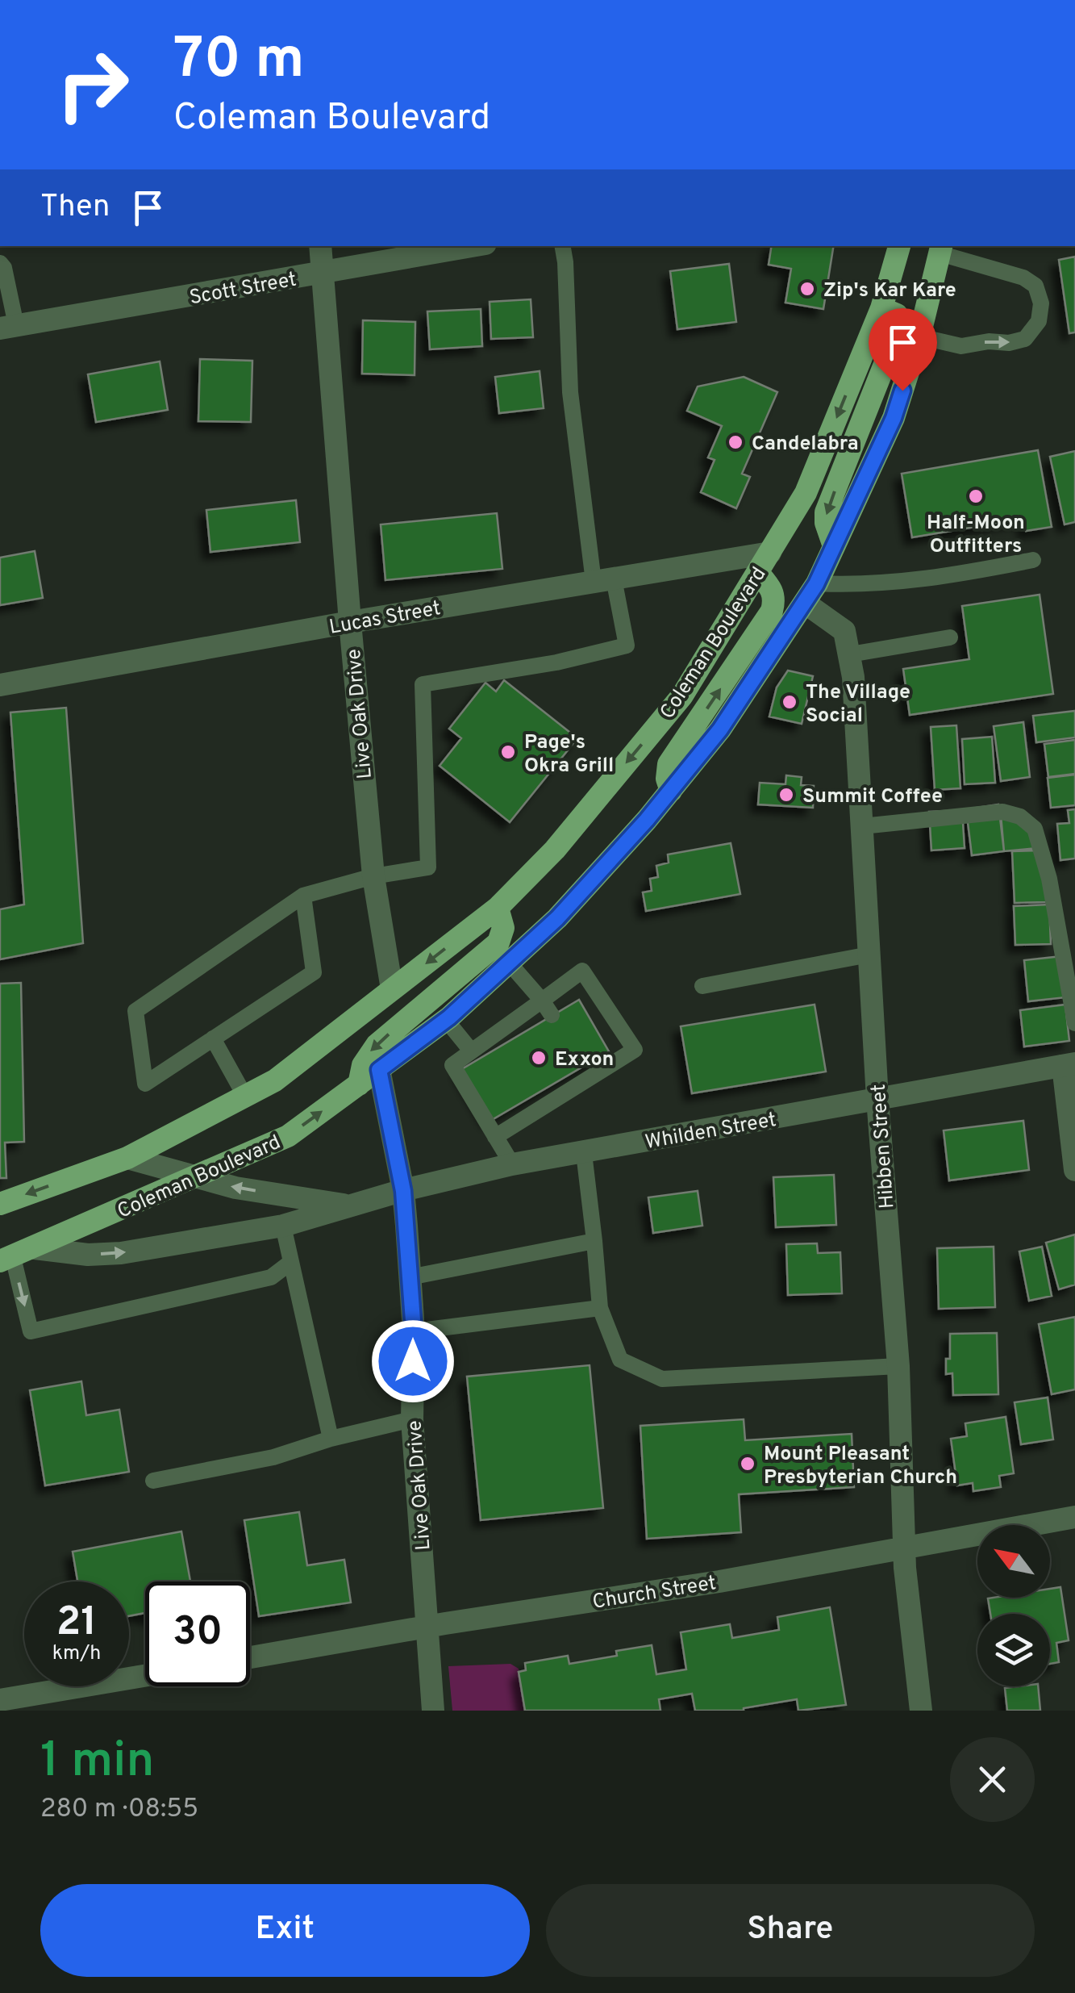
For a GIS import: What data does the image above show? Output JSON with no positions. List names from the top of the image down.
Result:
{
  "streets": {
    "main road": ["Coleman Boulevard"],
    "street": [
      "Scott Street",
      "Lucas Street",
      "Live Oak Drive",
      "Whilden Street",
      "Hibben Street",
      "Church Street"
    ]
  },
  "crossings": [
    ["Scott Street", "Live Oak Drive"],
    ["Lucas Street", "Coleman Boulevard"],
    ["Lucas Street", "Live Oak Drive"],
    ["Coleman Boulevard", "Live Oak Drive"],
    ["Coleman Boulevard", "Whilden Street"],
    ["Coleman Boulevard", "Hibben Street"],
    ["Live Oak Drive", "Whilden Street"],
    ["Live Oak Drive", "Church Street"],
    ["Whilden Street", "Hibben Street"],
    ["Hibben Street", "Church Street"]
  ],
  "places": [
    "Zip's Kar Kare",
    "Candelabra",
    "Half-Moon Outfitters",
    "The Village Social",
    "Page's Okra Grill",
    "Summit Coffee",
    "Exxon",
    "Mount Pleasant Presbyterian Church"
  ],
  "north": "top left",
  "page": {
    "turn": ["70 m", "Coleman Boulevard"],
    "then": "Then",
    "speed": "21 km/h",
    "limit": "30",
    "heading": ["1 min", "280 m · 08:55"],
    "buttons": ["Exit", "Share"]
  }
}
